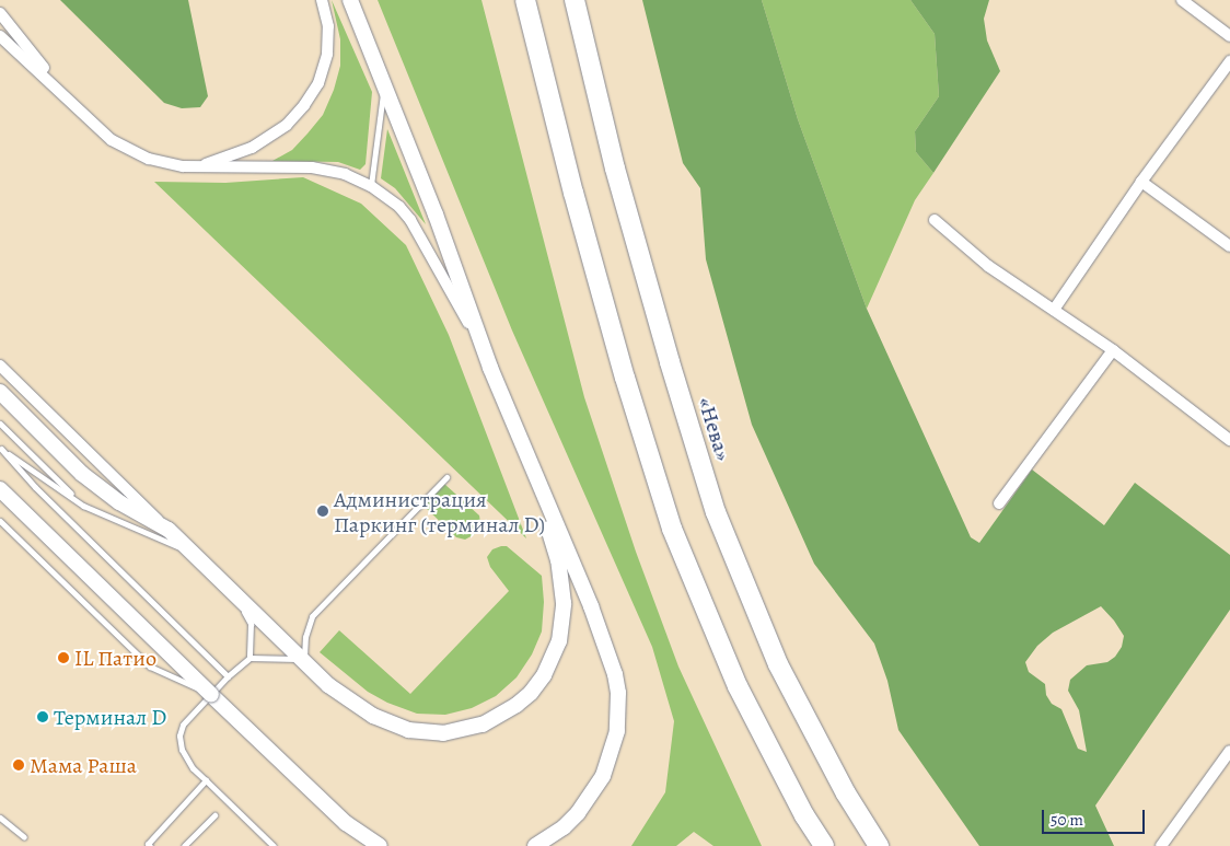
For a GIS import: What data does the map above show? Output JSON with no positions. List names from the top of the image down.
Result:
{
  "streets": {
    "highway": ["«Нева»"]
  },
  "places": [
    "Администрация Паркинг (терминал D)",
    "IL Патио",
    "Терминал D",
    "Мама Раша"
  ],
  "scale_bar": "50 m"
}
